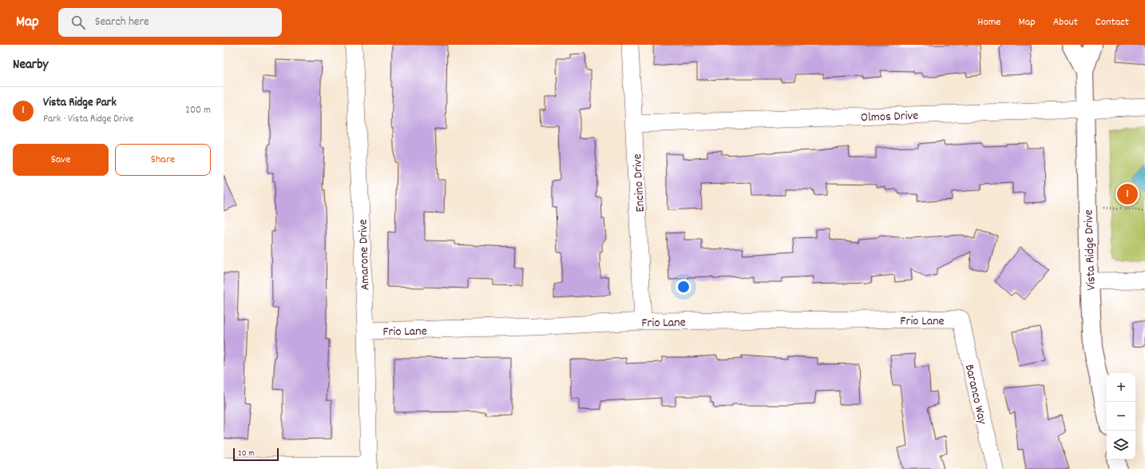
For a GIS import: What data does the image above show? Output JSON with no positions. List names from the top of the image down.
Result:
{
  "streets": {
    "street": [
      "Olmos Drive",
      "Encino Drive",
      "Vista Ridge Drive",
      "Amarone Drive",
      "Frio Lane",
      "Baranco Way"
    ]
  },
  "crossings": [
    ["Olmos Drive", "Encino Drive"],
    ["Olmos Drive", "Vista Ridge Drive"],
    ["Encino Drive", "Frio Lane"],
    ["Amarone Drive", "Frio Lane"],
    ["Frio Lane", "Baranco Way"]
  ],
  "scale_bar": "20 m",
  "page": {
    "header": "Map",
    "search": "Search here",
    "nav": [
      "Home",
      "Map",
      "About",
      "Contact"
    ],
    "heading": "Nearby",
    "list": [
      {
        "mark": "1",
        "name": "Vista Ridge Park",
        "note": "Park · Vista Ridge Drive",
        "value": "200 m"
      }
    ],
    "buttons": ["Save", "Share"],
    "pins": "1",
    "map_buttons": ["+", "−"],
    "scale": "20 m"
  }
}
